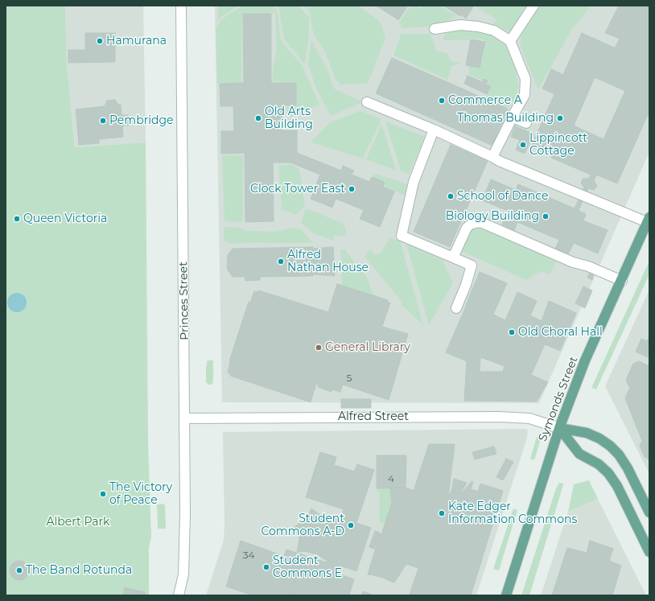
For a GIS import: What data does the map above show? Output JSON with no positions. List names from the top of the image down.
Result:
{
  "streets": {
    "main road": ["Symonds Street"],
    "street": ["Princes Street", "Alfred Street"]
  },
  "crossings": [
    ["Princes Street", "Alfred Street"],
    ["Symonds Street", "Alfred Street"]
  ],
  "parks": ["Albert Park"],
  "places": [
    "Hamurana",
    "Commerce A",
    "Old Arts Building",
    "Thomas Building",
    "Pembridge",
    "Lippincott Cottage",
    "Clock Tower East",
    "School of Dance",
    "Biology Building",
    "Queen Victoria",
    "Alfred Nathan House",
    "Old Choral Hall",
    "General Library",
    "The Victory of Peace",
    "Kate Edger Information Commons",
    "Student Commons A-D",
    "Student Commons E",
    "The Band Rotunda"
  ],
  "house_numbers": ["5", "4", "34"]
}
